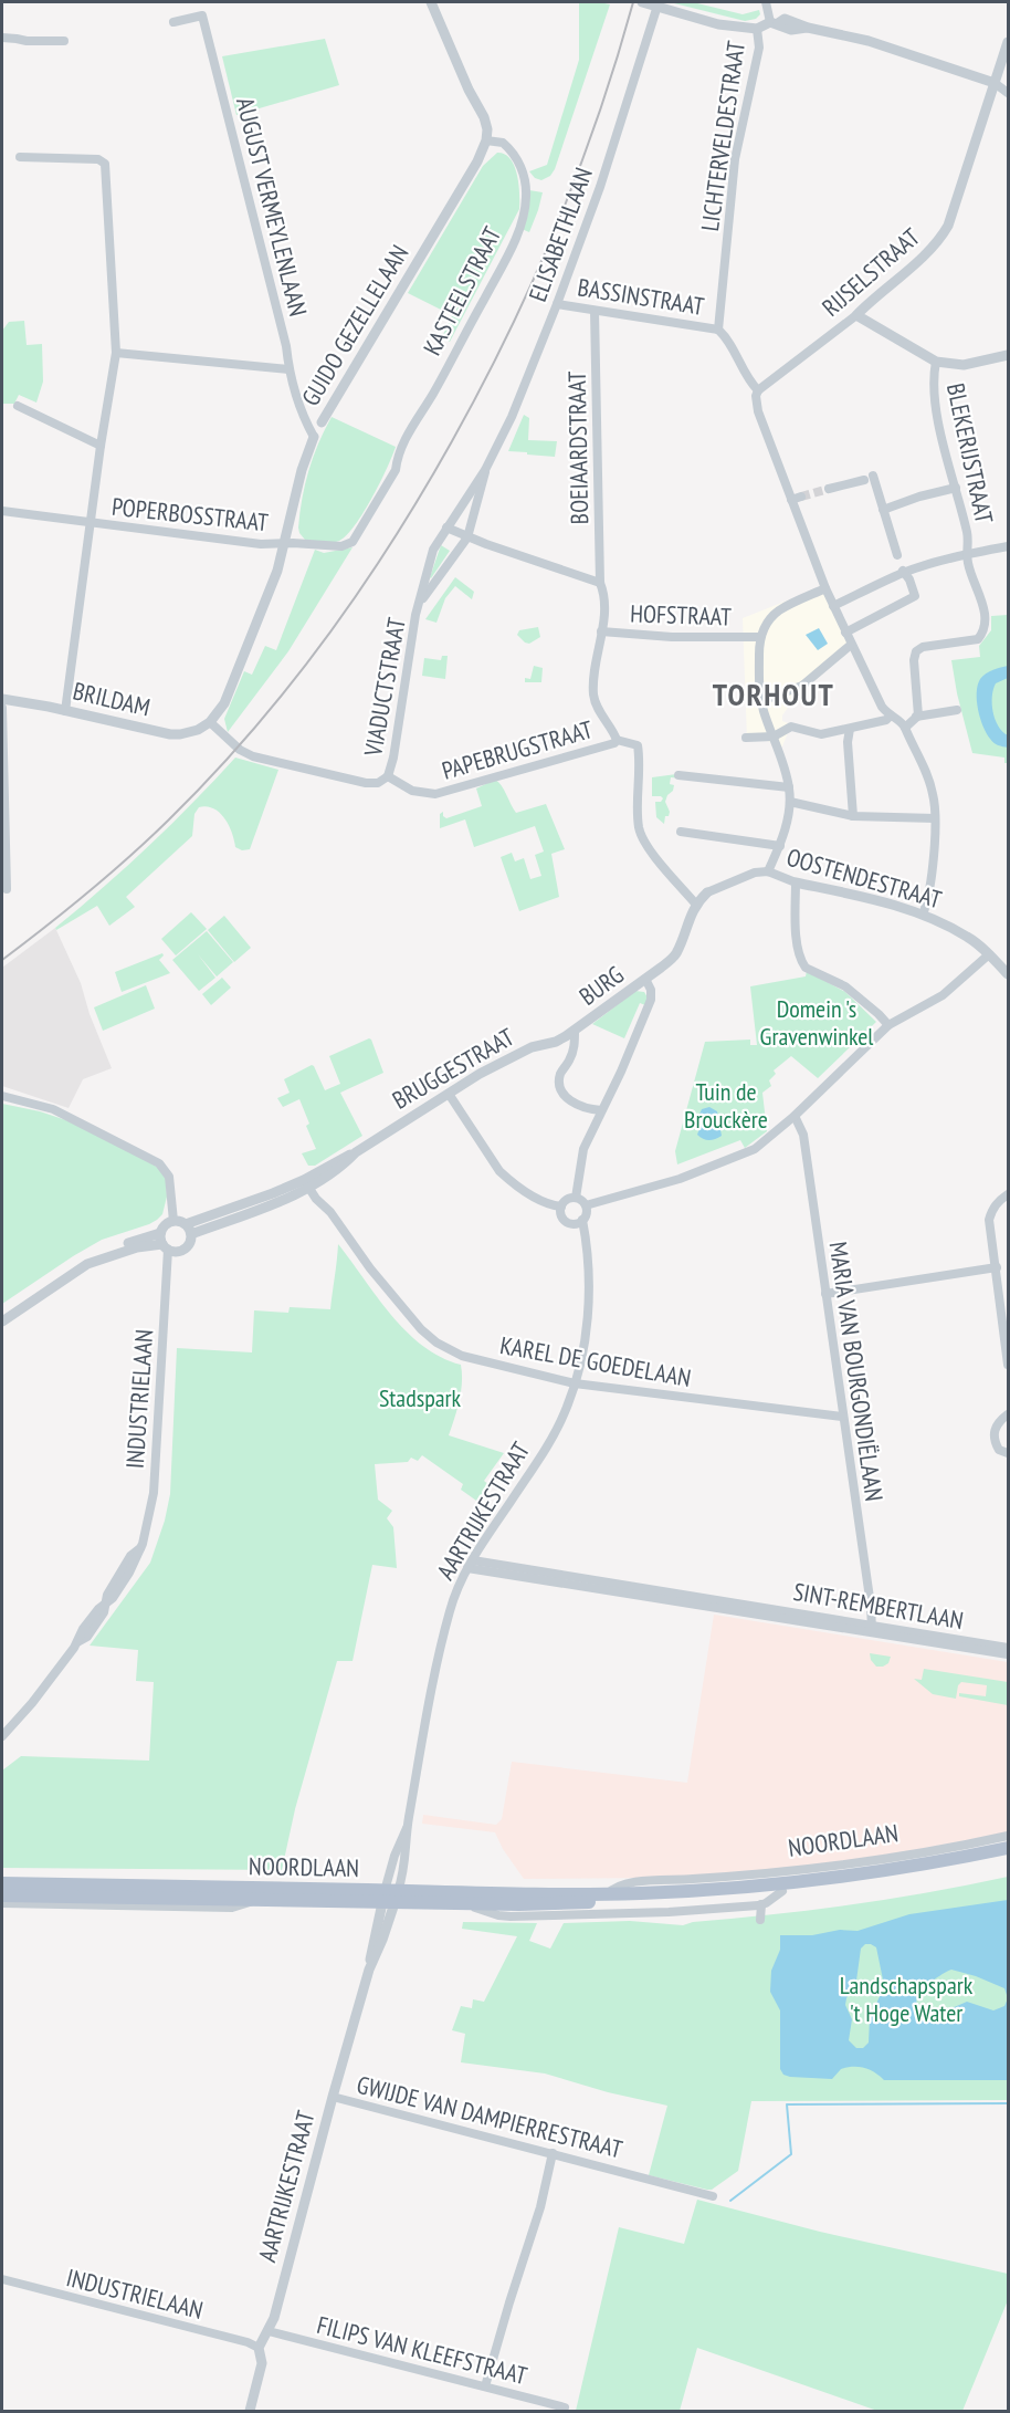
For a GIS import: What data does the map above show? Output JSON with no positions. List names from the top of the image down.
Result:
{
  "streets": {
    "main road": ["NOORDLAAN"],
    "street": [
      "LICHTERVELDESTRAAT",
      "AUGUST VERMEYLENLAAN",
      "ELISABETHLAAN",
      "RIJSELSTRAAT",
      "KASTEELSTRAAT",
      "BASSINSTRAAT",
      "GUIDO GEZELLELAAN",
      "BOEIAARDSTRAAT",
      "BLEKERIJSTRAAT",
      "POPERBOSSTRAAT",
      "HOFSTRAAT",
      "VIADUCTSTRAAT",
      "BRILDAM",
      "PAPEBRUGSTRAAT",
      "OOSTENDESTRAAT",
      "BURG",
      "BRUGGESTRAAT",
      "KAREL DE GOEDELAAN",
      "MARIA VAN BOURGONDIËLAAN",
      "INDUSTRIELAAN",
      "AARTRIJKESTRAAT",
      "SINT-REMBERTLAAN",
      "GWIJDE VAN DAMPIERRESTRAAT",
      "FILIPS VAN KLEEFSTRAAT"
    ]
  },
  "crossings": [
    ["LICHTERVELDESTRAAT", "BASSINSTRAAT"],
    ["AUGUST VERMEYLENLAAN", "GUIDO GEZELLELAAN"],
    ["ELISABETHLAAN", "BASSINSTRAAT"],
    ["ELISABETHLAAN", "VIADUCTSTRAAT"],
    ["KASTEELSTRAAT", "GUIDO GEZELLELAAN"],
    ["KASTEELSTRAAT", "POPERBOSSTRAAT"],
    ["BASSINSTRAAT", "BOEIAARDSTRAAT"],
    ["GUIDO GEZELLELAAN", "POPERBOSSTRAAT"],
    ["GUIDO GEZELLELAAN", "BRILDAM"],
    ["BOEIAARDSTRAAT", "HOFSTRAAT"],
    ["BOEIAARDSTRAAT", "PAPEBRUGSTRAAT"],
    ["VIADUCTSTRAAT", "PAPEBRUGSTRAAT"],
    ["OOSTENDESTRAAT", "BURG"],
    ["BURG", "BRUGGESTRAAT"],
    ["BRUGGESTRAAT", "KAREL DE GOEDELAAN"],
    ["BRUGGESTRAAT", "INDUSTRIELAAN"],
    ["KAREL DE GOEDELAAN", "MARIA VAN BOURGONDIËLAAN"],
    ["KAREL DE GOEDELAAN", "AARTRIJKESTRAAT"],
    ["MARIA VAN BOURGONDIËLAAN", "SINT-REMBERTLAAN"],
    ["INDUSTRIELAAN", "AARTRIJKESTRAAT"],
    ["AARTRIJKESTRAAT", "SINT-REMBERTLAAN"],
    ["AARTRIJKESTRAAT", "NOORDLAAN"],
    ["AARTRIJKESTRAAT", "GWIJDE VAN DAMPIERRESTRAAT"],
    ["AARTRIJKESTRAAT", "FILIPS VAN KLEEFSTRAAT"]
  ],
  "districts": ["TORHOUT"],
  "parks": [
    "Domein 's Gravenwinkel",
    "Tuin de Brouckère",
    "Stadspark",
    "Landschapspark 't Hoge Water"
  ]
}
